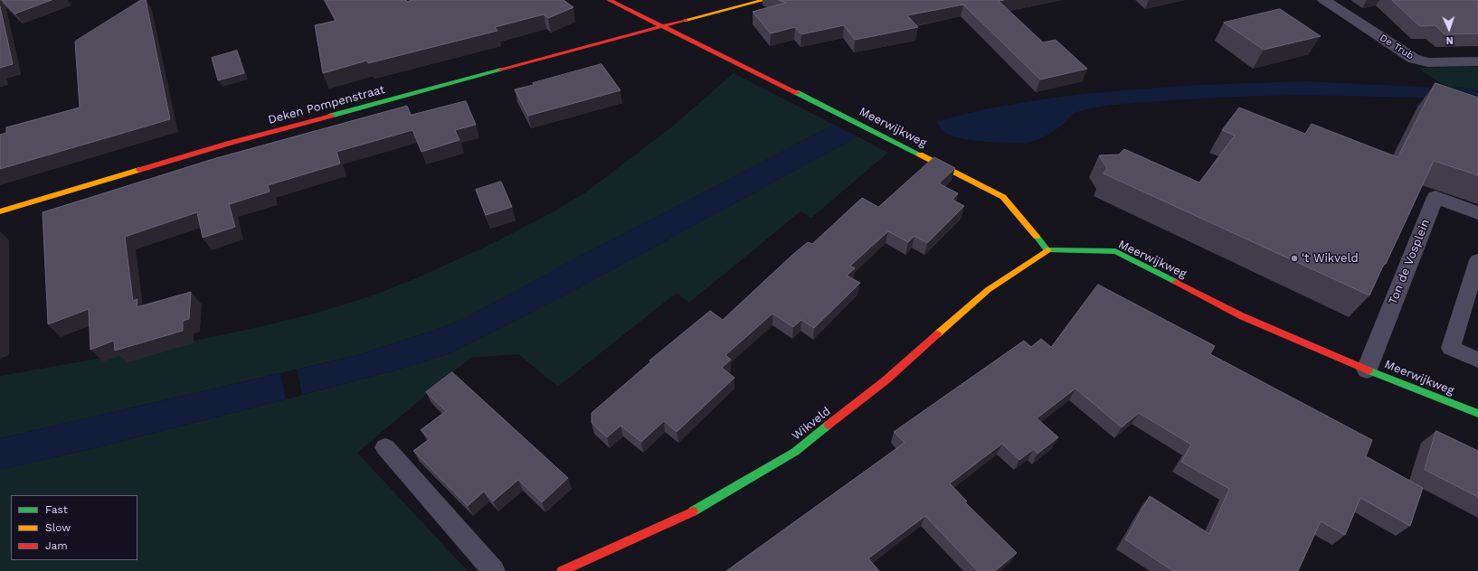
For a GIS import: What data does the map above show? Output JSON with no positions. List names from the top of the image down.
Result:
{
  "streets": {
    "street": [
      "De Trub",
      "Deken Pompenstraat",
      "Meerwijkweg",
      "Ton de Vosplein",
      "Wikveld"
    ]
  },
  "crossings": [
    ["Deken Pompenstraat", "Meerwijkweg"],
    ["Meerwijkweg", "Ton de Vosplein"],
    ["Meerwijkweg", "Wikveld"]
  ],
  "places": ["'t Wikveld"],
  "legend": ["Fast", "Slow", "Jam"],
  "north": "bottom"
}
